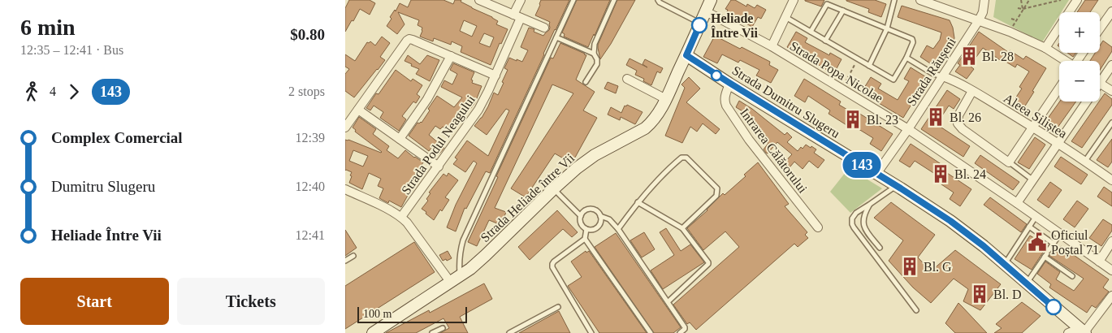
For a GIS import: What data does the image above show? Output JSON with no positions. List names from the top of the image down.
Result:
{
  "streets": {
    "main road": ["Strada Dumitru Slugeru", "Strada Heliade între Vii"],
    "street": [
      "Strada Popa Nicolae",
      "Strada Răușeni",
      "Aleea Siliștea",
      "Strada Podul Neagului",
      "Intrarea Călătorului"
    ]
  },
  "crossings": [
    ["Strada Popa Nicolae", "Strada Răușeni"],
    ["Strada Popa Nicolae", "Strada Heliade între Vii"],
    ["Strada Răușeni", "Strada Dumitru Slugeru"],
    ["Strada Răușeni", "Aleea Siliștea"],
    ["Strada Dumitru Slugeru", "Intrarea Călătorului"],
    ["Strada Dumitru Slugeru", "Strada Heliade între Vii"]
  ],
  "places": {
    "other": ["Heliade Între Vii"],
    "building": [
      "Bl. 28",
      "Bl. 26",
      "Bl. 23",
      "Bl. 24",
      "Bl. G",
      "Bl. D"
    ],
    "public building": ["Oficiul Poștal 71"]
  },
  "lines": ["bus line 143"],
  "scale_bar": "100 m",
  "page": {
    "heading": ["6 min", "12:35 – 12:41 · Bus", "$0.80"],
    "on_map": "143",
    "map_buttons": ["+", "−"],
    "legs": ["4", "143", "2 stops"],
    "list": [
      {
        "name": "Complex Comercial",
        "value": "12:39"
      },
      {
        "name": "Dumitru Slugeru",
        "value": "12:40"
      },
      {
        "name": "Heliade Între Vii",
        "value": "12:41"
      }
    ],
    "buttons": ["Start", "Tickets"],
    "scale": "100 m"
  }
}
